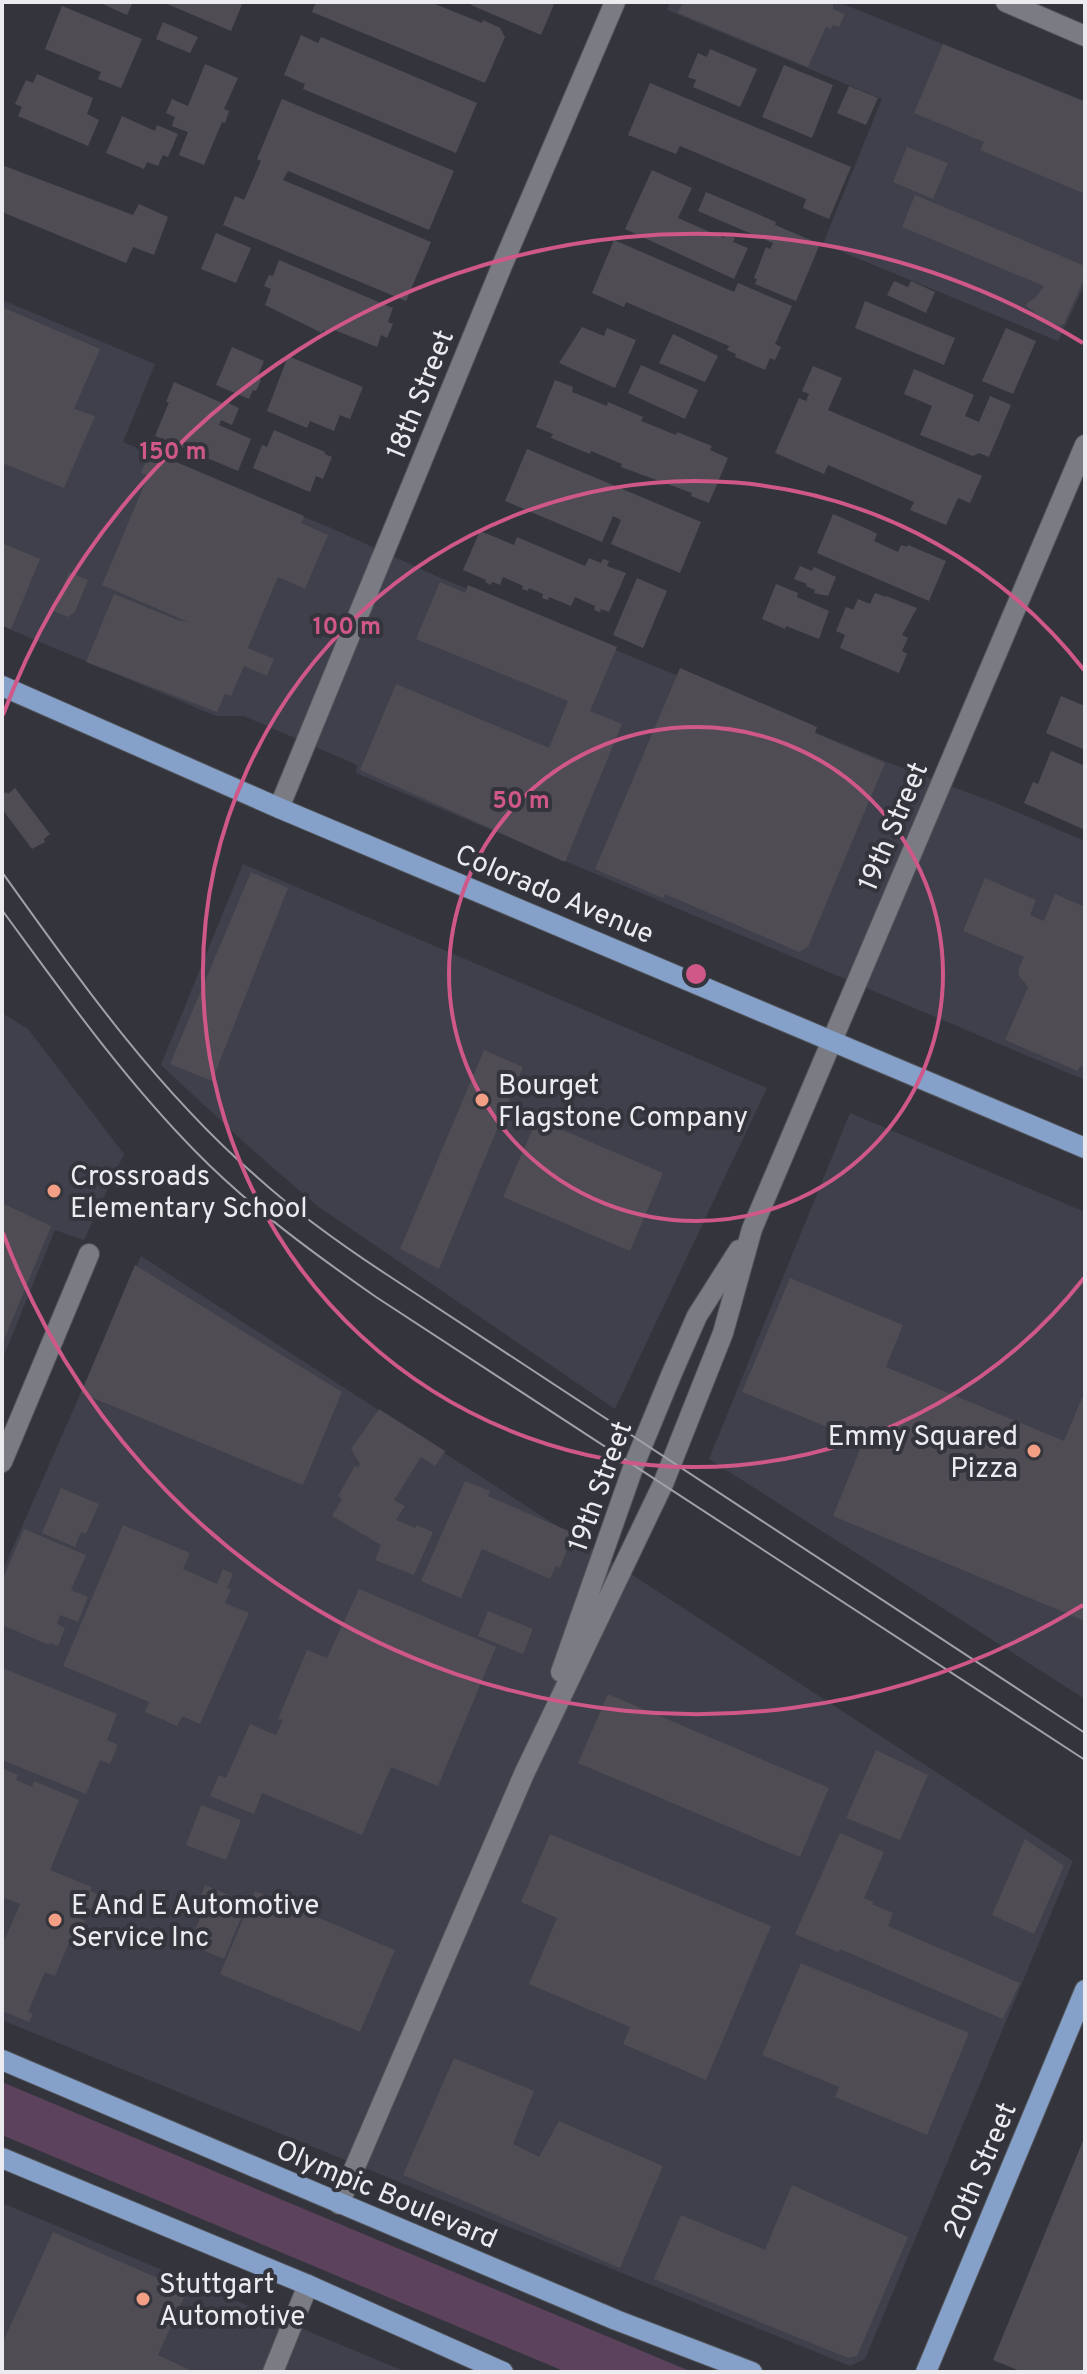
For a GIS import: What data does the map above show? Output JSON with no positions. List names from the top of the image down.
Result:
{
  "streets": {
    "main road": ["Colorado Avenue", "20th Street", "Olympic Boulevard"],
    "street": ["18th Street", "19th Street"]
  },
  "crossings": [
    ["18th Street", "Colorado Avenue"],
    ["19th Street", "Colorado Avenue"],
    ["19th Street", "Olympic Boulevard"]
  ],
  "places": [
    "Bourget Flagstone Company",
    "Crossroads Elementary School",
    "Emmy Squared Pizza",
    "E And E Automotive Service Inc",
    "Stuttgart Automotive"
  ],
  "rings": ["150 m", "100 m", "50 m"]
}
